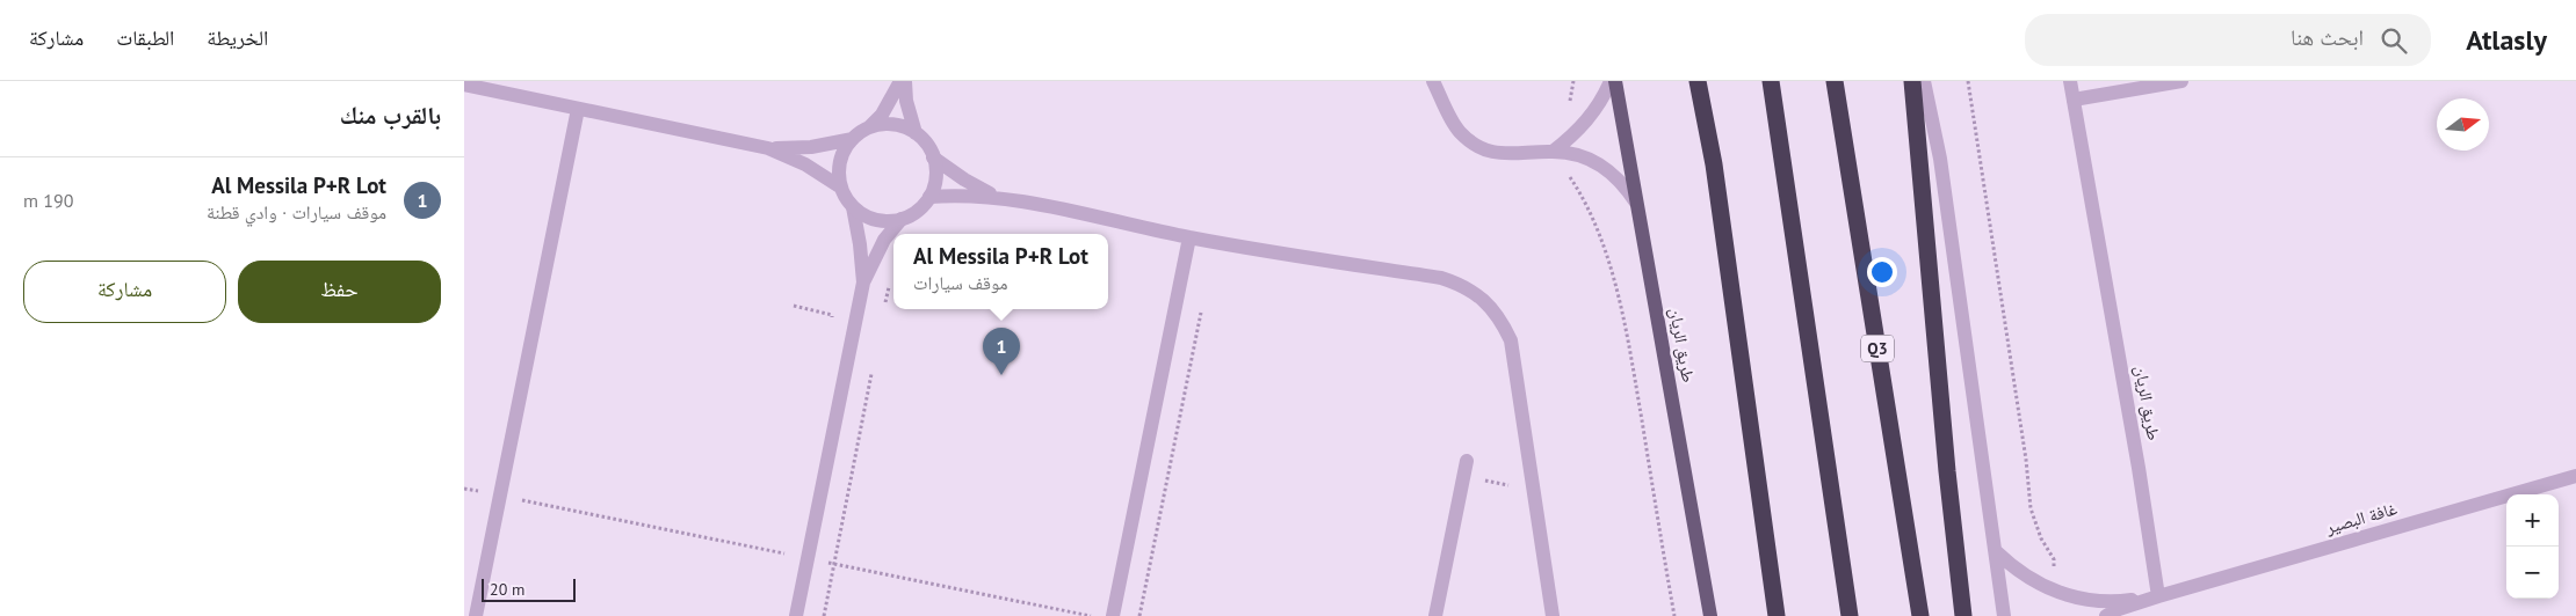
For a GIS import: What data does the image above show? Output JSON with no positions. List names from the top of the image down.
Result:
{
  "streets": {
    "highway": ["Q3"],
    "main road": ["طريق الريان"],
    "street": ["غافة البصير"]
  },
  "crossings": [
    ["طريق الريان", "غافة البصير"]
  ],
  "scale_bar": "20 m",
  "north": "right",
  "page": {
    "header": "Atlasly",
    "search": "ابحث هنا",
    "nav": ["الخريطة", "الطبقات", "مشاركة"],
    "heading": "بالقرب منك",
    "list": [
      {
        "mark": "1",
        "name": "Al Messila P+R Lot",
        "note": "موقف سيارات · وادي قطنة",
        "value": "190 m"
      }
    ],
    "popup": ["Al Messila P+R Lot", "موقف سيارات"],
    "buttons": ["حفظ", "مشاركة"],
    "pins": "1",
    "map_buttons": ["+", "−"],
    "scale": "20 m"
  }
}
